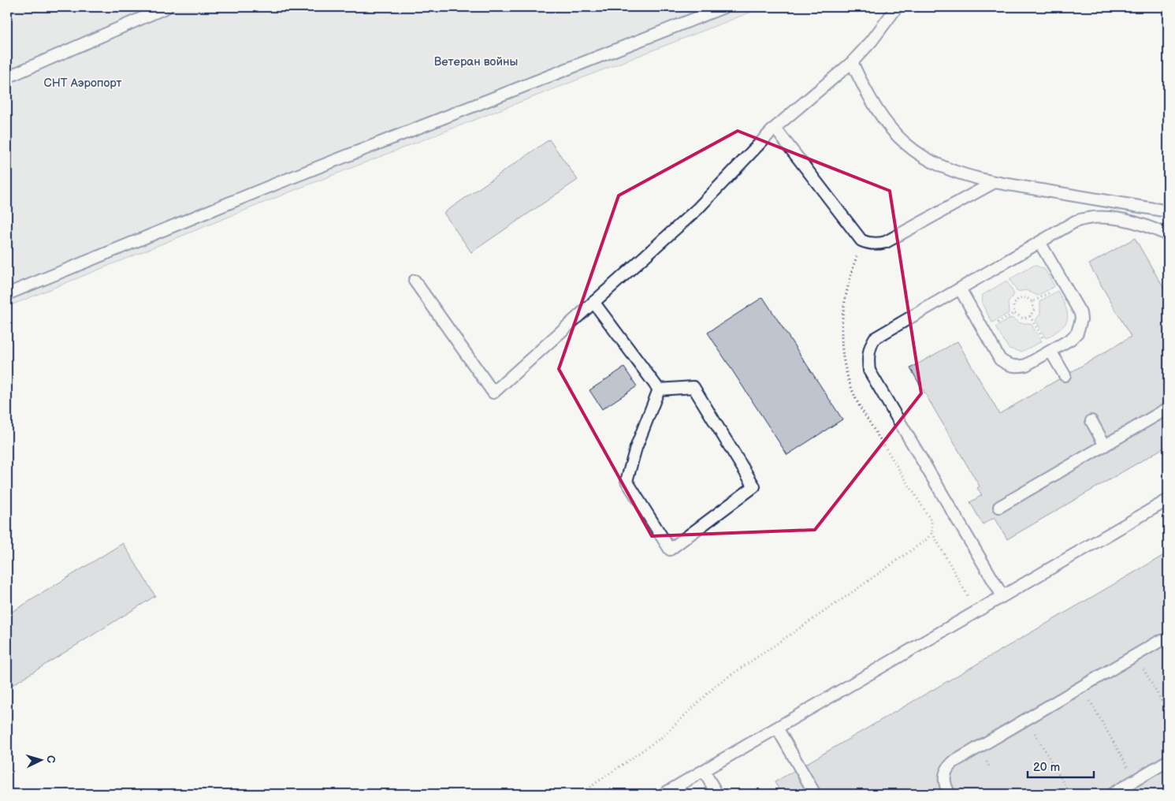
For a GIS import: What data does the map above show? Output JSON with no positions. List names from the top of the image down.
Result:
{
  "parks": ["Ветеран войны", "СНТ Аэропорт"],
  "scale_bar": "20 m",
  "north": "right"
}
